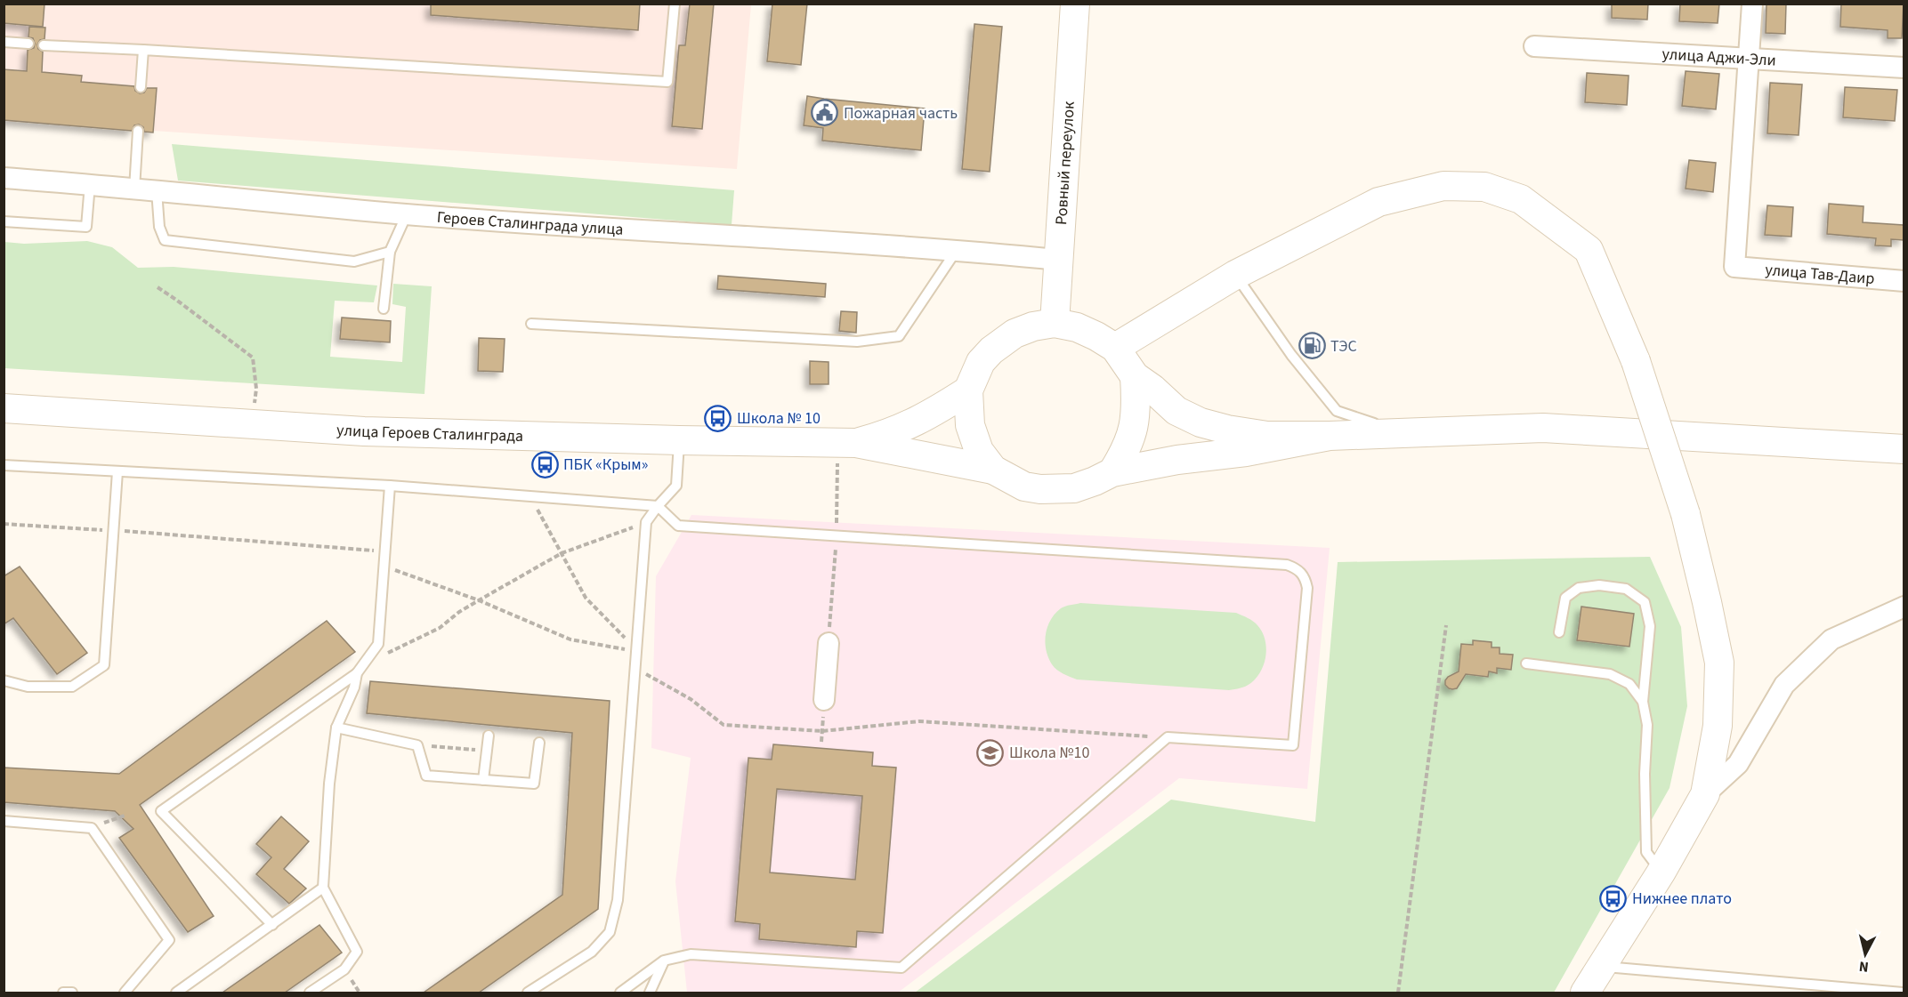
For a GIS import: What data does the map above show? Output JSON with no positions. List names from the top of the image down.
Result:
{
  "streets": {
    "main road": ["Ровный переулок", "улица Героев Сталинграда"],
    "street": ["улица Аджи-Эли", "Героев Сталинграда улица", "улица Тав-Даир"]
  },
  "crossings": [
    ["улица Аджи-Эли", "улица Тав-Даир"],
    ["Ровный переулок", "Героев Сталинграда улица"],
    ["Ровный переулок", "улица Героев Сталинграда"]
  ],
  "places": {
    "public building": ["Пожарная часть"],
    "fuel station": ["ТЭС"],
    "bus stop": ["Школа № 10", "ПБК «Крым»", "Нижнее плато"],
    "school or university": ["Школа №10"]
  },
  "north": "bottom"
}
